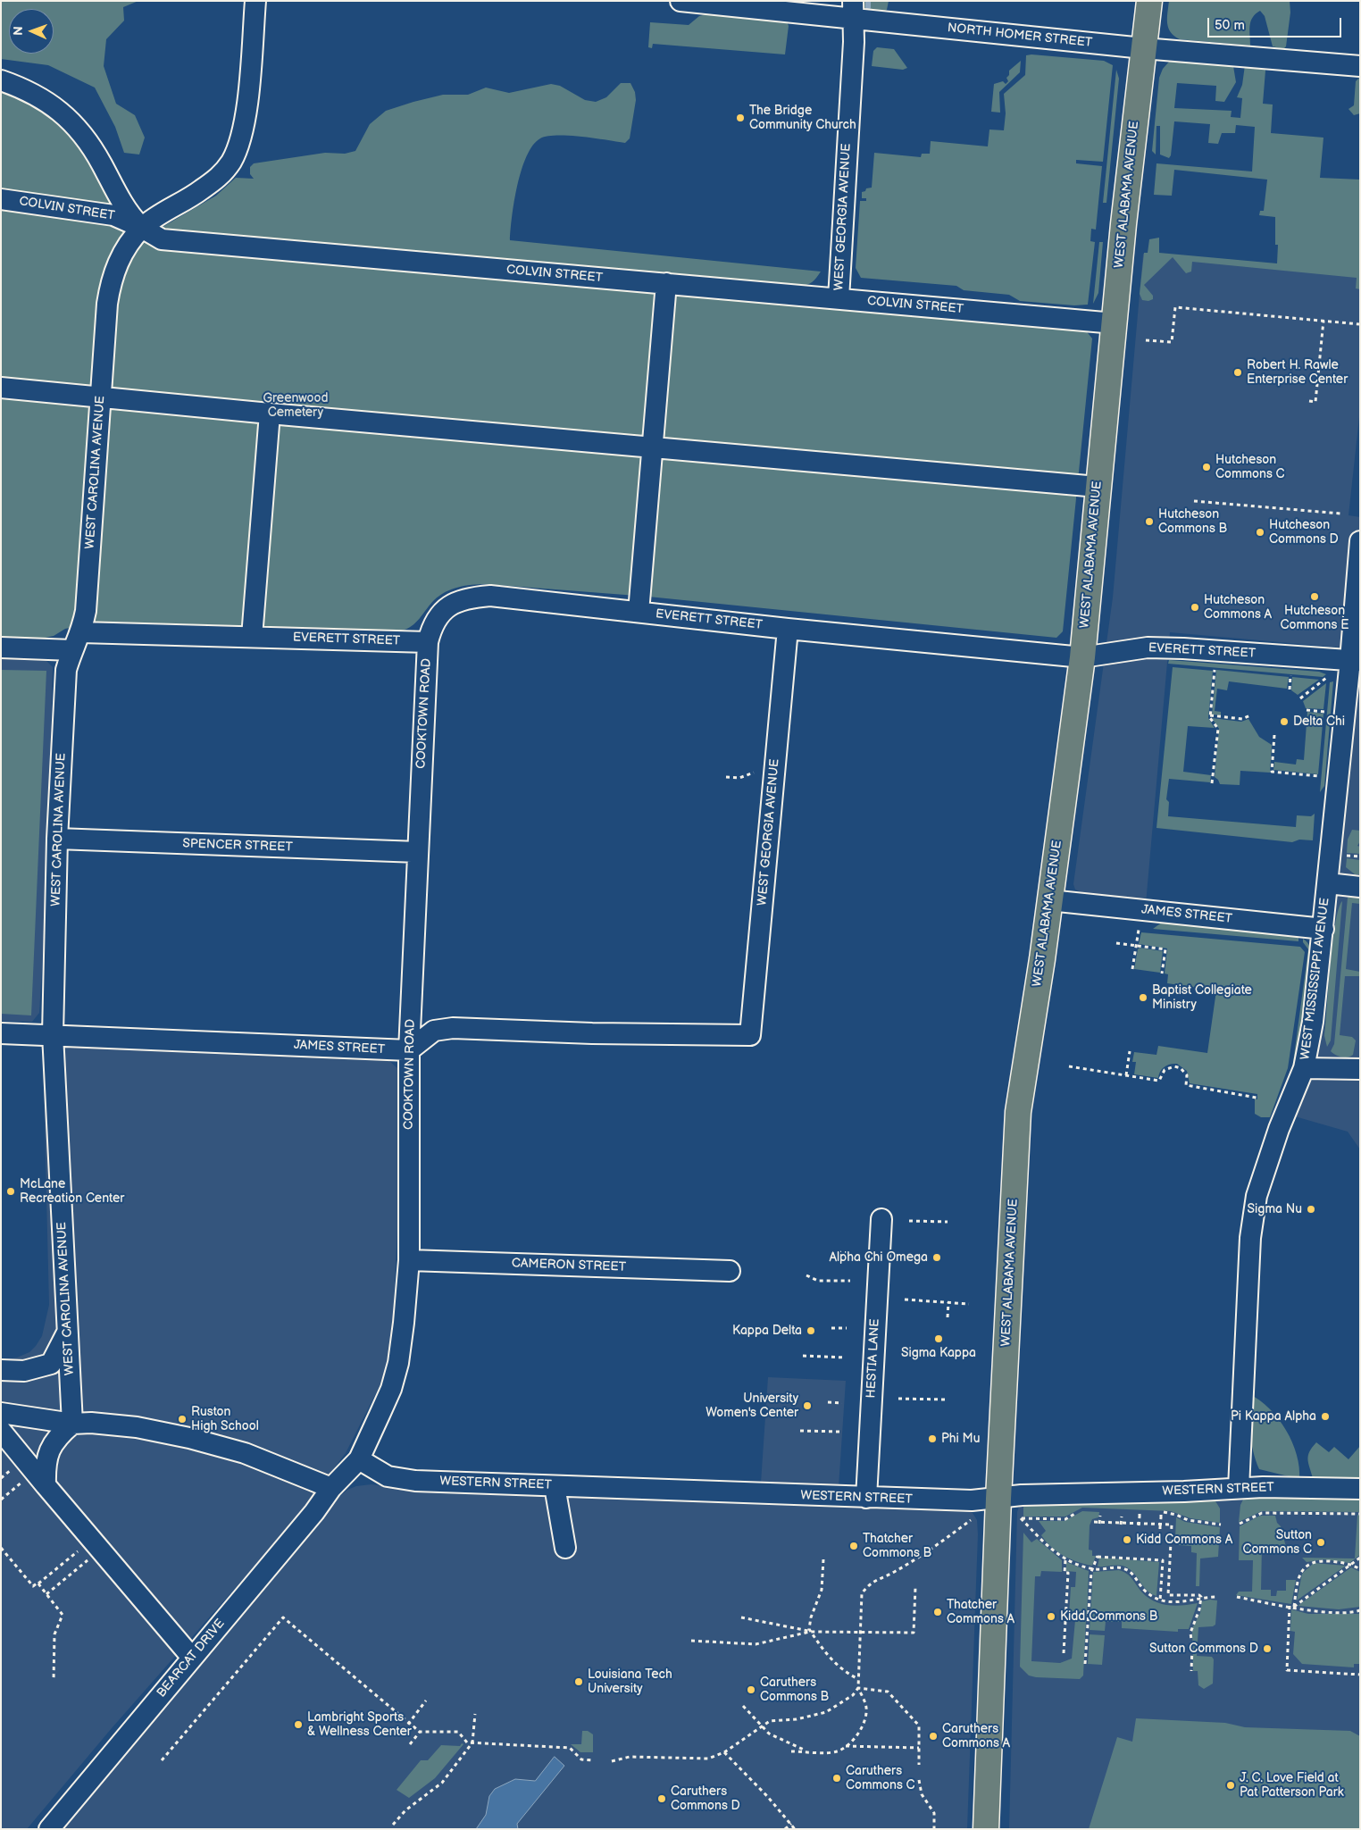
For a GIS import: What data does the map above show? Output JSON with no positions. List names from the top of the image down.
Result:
{
  "streets": {
    "main road": ["WEST ALABAMA AVENUE"],
    "street": [
      "NORTH HOMER STREET",
      "COLVIN STREET",
      "WEST GEORGIA AVENUE",
      "WEST CAROLINA AVENUE",
      "EVERETT STREET",
      "COOKTOWN ROAD",
      "SPENCER STREET",
      "JAMES STREET",
      "WEST MISSISSIPPI AVENUE",
      "CAMERON STREET",
      "HESTIA LANE",
      "WESTERN STREET",
      "BEARCAT DRIVE"
    ]
  },
  "crossings": [
    ["NORTH HOMER STREET", "WEST ALABAMA AVENUE"],
    ["NORTH HOMER STREET", "WEST GEORGIA AVENUE"],
    ["WEST ALABAMA AVENUE", "COLVIN STREET"],
    ["WEST ALABAMA AVENUE", "EVERETT STREET"],
    ["WEST ALABAMA AVENUE", "JAMES STREET"],
    ["WEST ALABAMA AVENUE", "WESTERN STREET"],
    ["COLVIN STREET", "WEST GEORGIA AVENUE"],
    ["COLVIN STREET", "WEST CAROLINA AVENUE"],
    ["WEST GEORGIA AVENUE", "EVERETT STREET"],
    ["WEST GEORGIA AVENUE", "COOKTOWN ROAD"],
    ["WEST GEORGIA AVENUE", "JAMES STREET"],
    ["WEST CAROLINA AVENUE", "EVERETT STREET"],
    ["WEST CAROLINA AVENUE", "SPENCER STREET"],
    ["WEST CAROLINA AVENUE", "JAMES STREET"],
    ["EVERETT STREET", "COOKTOWN ROAD"],
    ["EVERETT STREET", "WEST MISSISSIPPI AVENUE"],
    ["COOKTOWN ROAD", "SPENCER STREET"],
    ["COOKTOWN ROAD", "JAMES STREET"],
    ["COOKTOWN ROAD", "CAMERON STREET"],
    ["COOKTOWN ROAD", "WESTERN STREET"],
    ["COOKTOWN ROAD", "BEARCAT DRIVE"],
    ["JAMES STREET", "WEST MISSISSIPPI AVENUE"],
    ["WEST MISSISSIPPI AVENUE", "WESTERN STREET"],
    ["HESTIA LANE", "WESTERN STREET"]
  ],
  "parks": ["Greenwood Cemetery"],
  "places": [
    "The Bridge Community Church",
    "Robert H. Rawle Enterprise Center",
    "Hutcheson Commons C",
    "Hutcheson Commons B",
    "Hutcheson Commons D",
    "Hutcheson Commons E",
    "Hutcheson Commons A",
    "Delta Chi",
    "Baptist Collegiate Ministry",
    "McLane Recreation Center",
    "Sigma Nu",
    "Alpha Chi Omega",
    "Kappa Delta",
    "Sigma Kappa",
    "University Women's Center",
    "Pi Kappa Alpha",
    "Ruston High School",
    "Phi Mu",
    "Kidd Commons A",
    "Sutton Commons C",
    "Thatcher Commons B",
    "Thatcher Commons A",
    "Kidd Commons B",
    "Sutton Commons D",
    "Louisiana Tech University",
    "Caruthers Commons B",
    "Lambright Sports & Wellness Center",
    "Caruthers Commons A",
    "Caruthers Commons C",
    "J. C. Love Field at Pat Patterson Park",
    "Caruthers Commons D"
  ],
  "scale_bar": "50 m",
  "north": "left"
}
